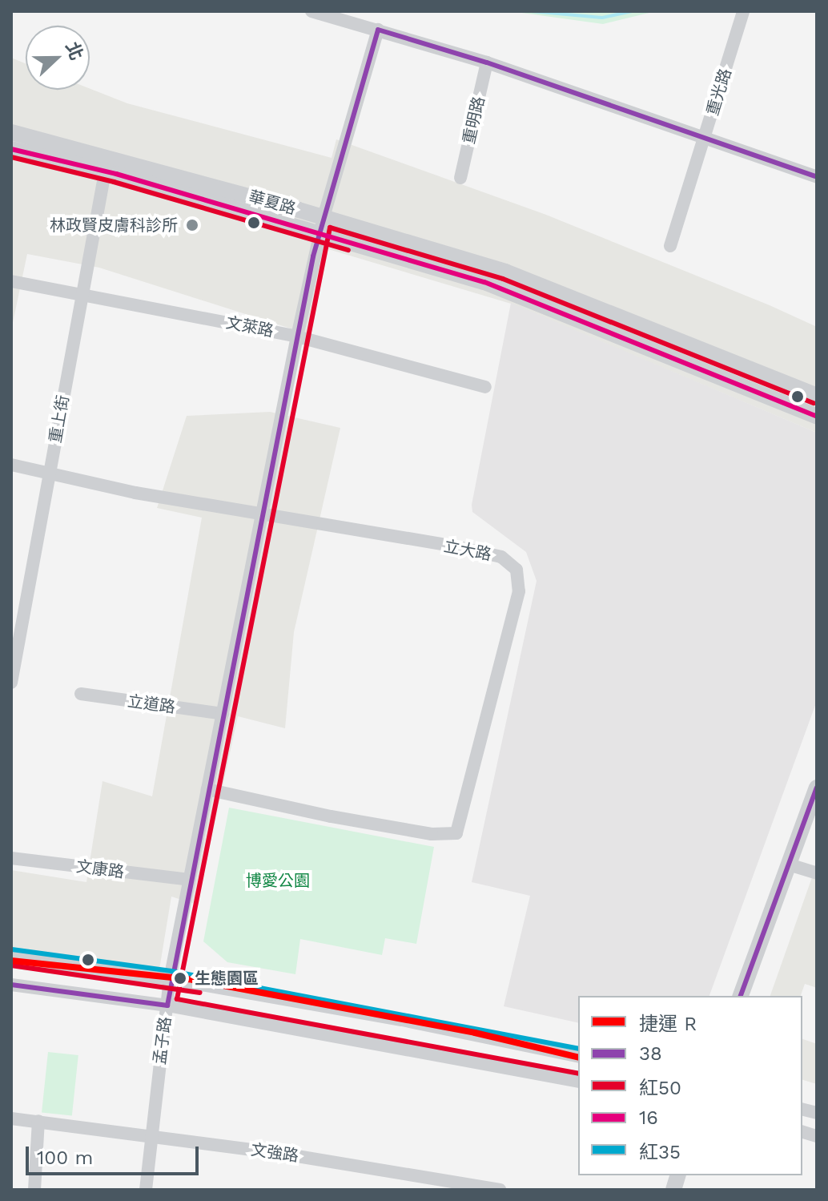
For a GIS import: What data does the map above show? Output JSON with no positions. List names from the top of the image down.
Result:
{
  "streets": {
    "street": [
      "重光路",
      "重明路",
      "華夏路",
      "文萊路",
      "重上街",
      "立大路",
      "立道路",
      "文康路",
      "孟子路",
      "文強路"
    ]
  },
  "crossings": [
    ["華夏路", "重上街"],
    ["華夏路", "孟子路"],
    ["文萊路", "重上街"],
    ["文萊路", "孟子路"],
    ["重上街", "立大路"],
    ["立大路", "孟子路"],
    ["立道路", "孟子路"],
    ["文康路", "孟子路"],
    ["孟子路", "文強路"]
  ],
  "parks": ["博愛公園"],
  "places": ["林政賢皮膚科診所", "生態園區"],
  "lines": [
    "transit line 38",
    "transit line 16",
    "transit line 紅50",
    "transit line 紅35",
    "metro line R"
  ],
  "legend": [
    "捷運 R",
    "38",
    "紅50",
    "16",
    "紅35"
  ],
  "scale_bar": "100 m",
  "north": "right"
}
